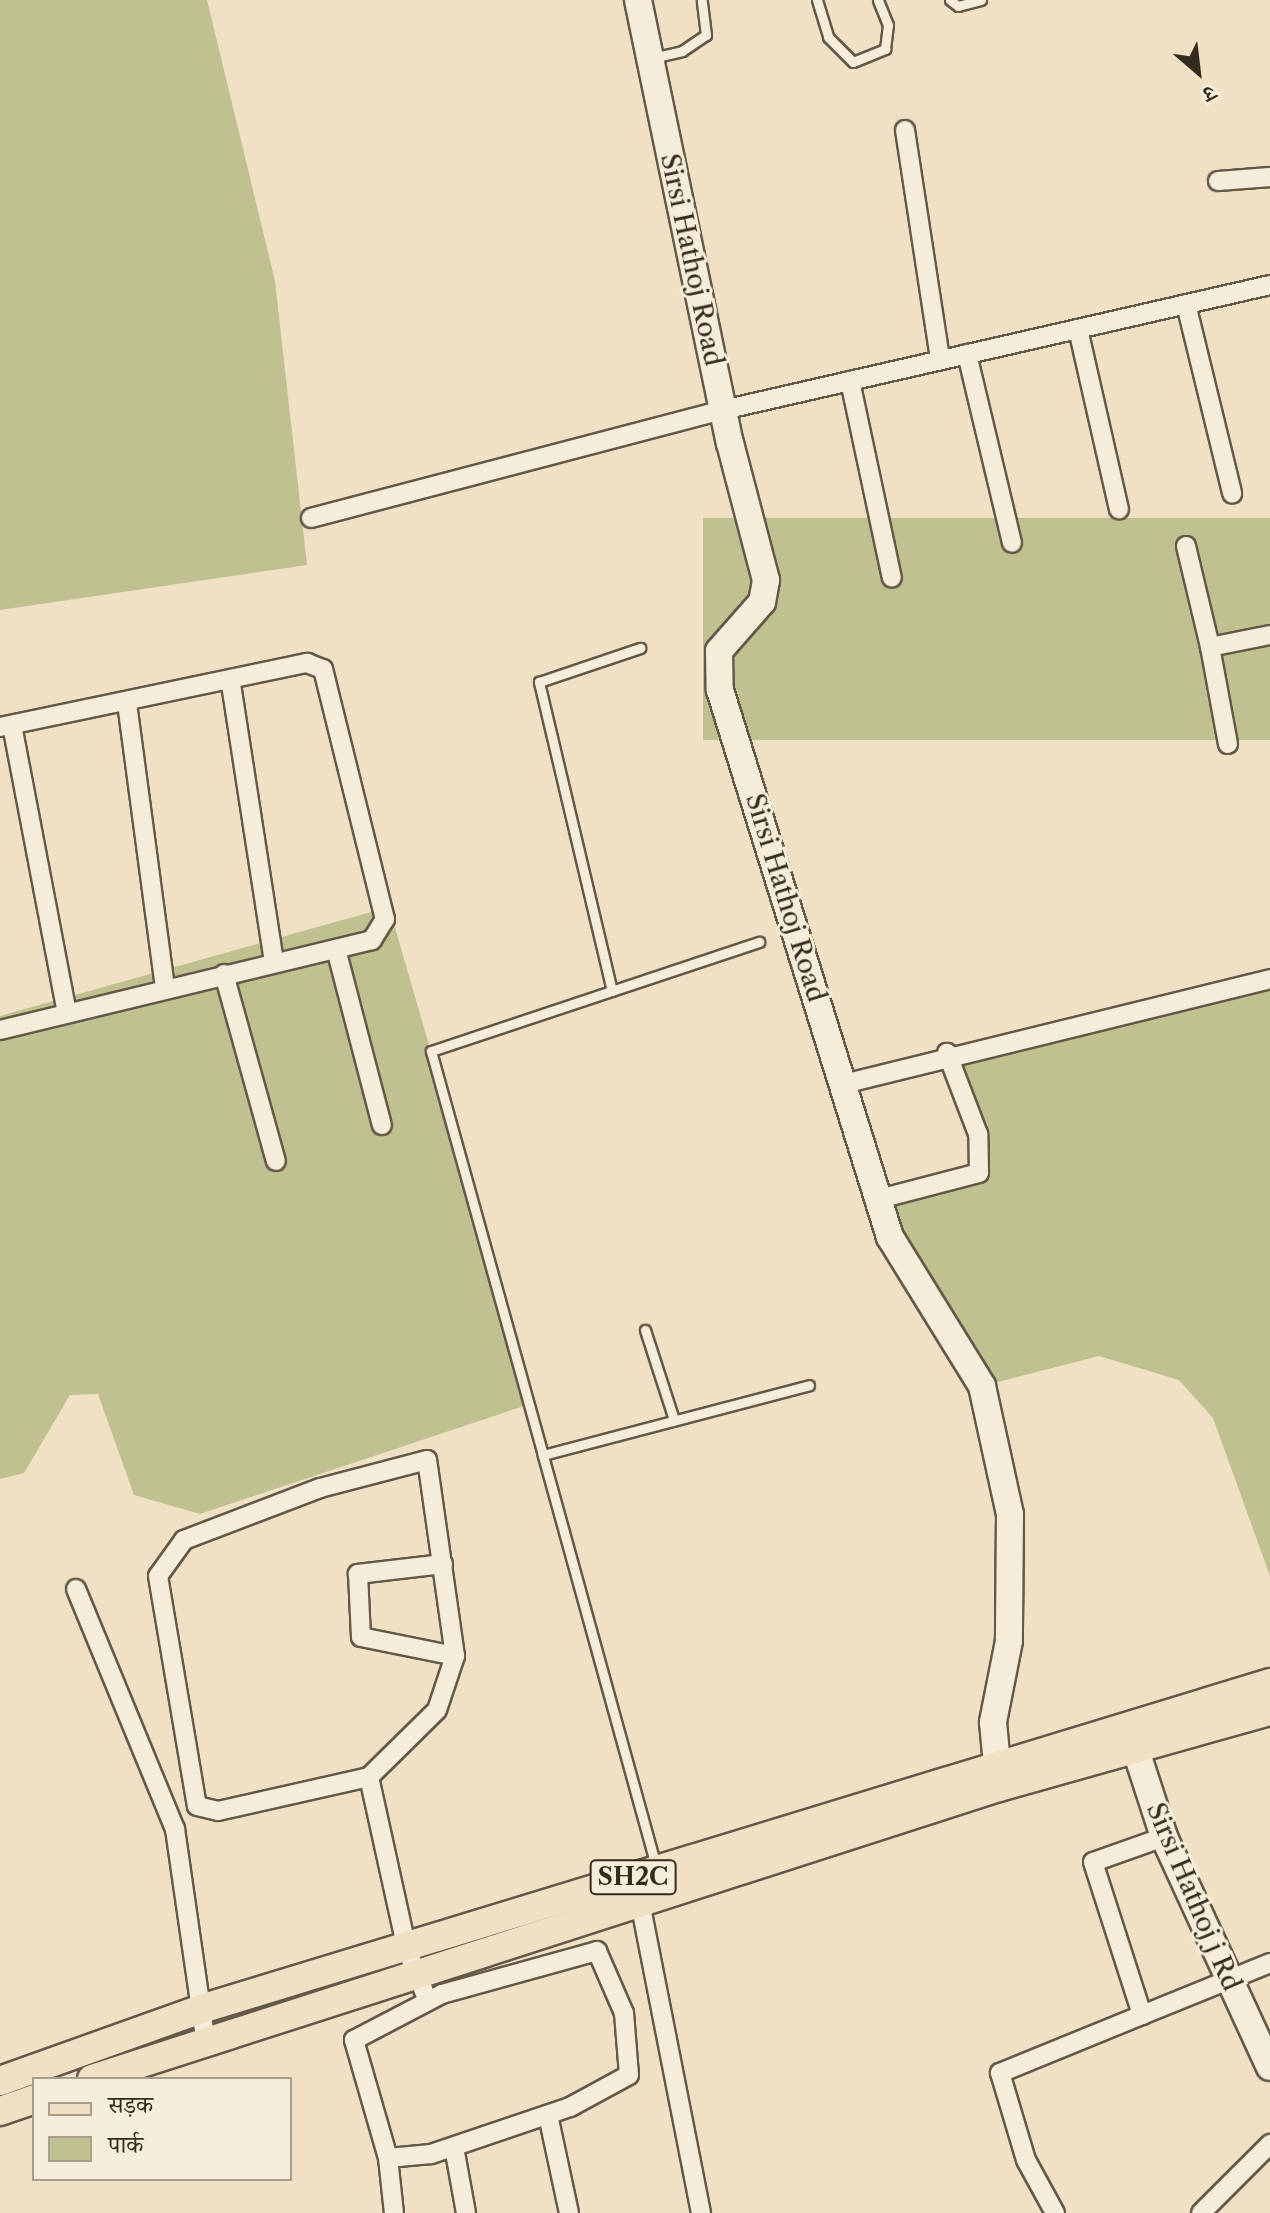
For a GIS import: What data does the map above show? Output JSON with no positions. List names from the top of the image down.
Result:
{
  "streets": {
    "main road": ["SH2C"],
    "street": ["Sirsi Hathoj Road", "Sirsi Hathoj j Rd"]
  },
  "crossings": [
    ["Sirsi Hathoj Road", "SH2C"],
    ["SH2C", "Sirsi Hathoj j Rd"]
  ],
  "legend": ["सड़क", "पार्क"],
  "north": "bottom right"
}
